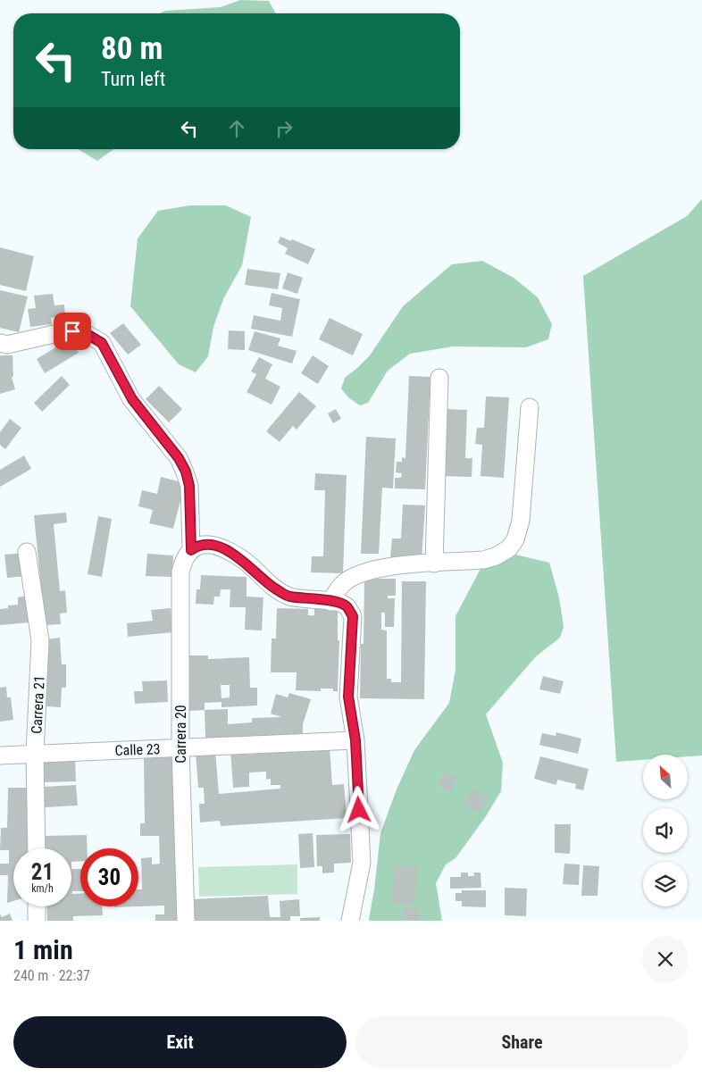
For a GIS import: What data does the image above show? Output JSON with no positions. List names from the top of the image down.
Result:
{
  "streets": {
    "street": ["Carrera 21", "Carrera 20", "Calle 23"]
  },
  "crossings": [
    ["Carrera 21", "Calle 23"],
    ["Carrera 20", "Calle 23"]
  ],
  "north": "top left",
  "page": {
    "turn": ["80 m", "Turn left"],
    "speed": "21 km/h",
    "limit": "30",
    "heading": ["1 min", "240 m · 22:37"],
    "buttons": ["Exit", "Share"]
  }
}
